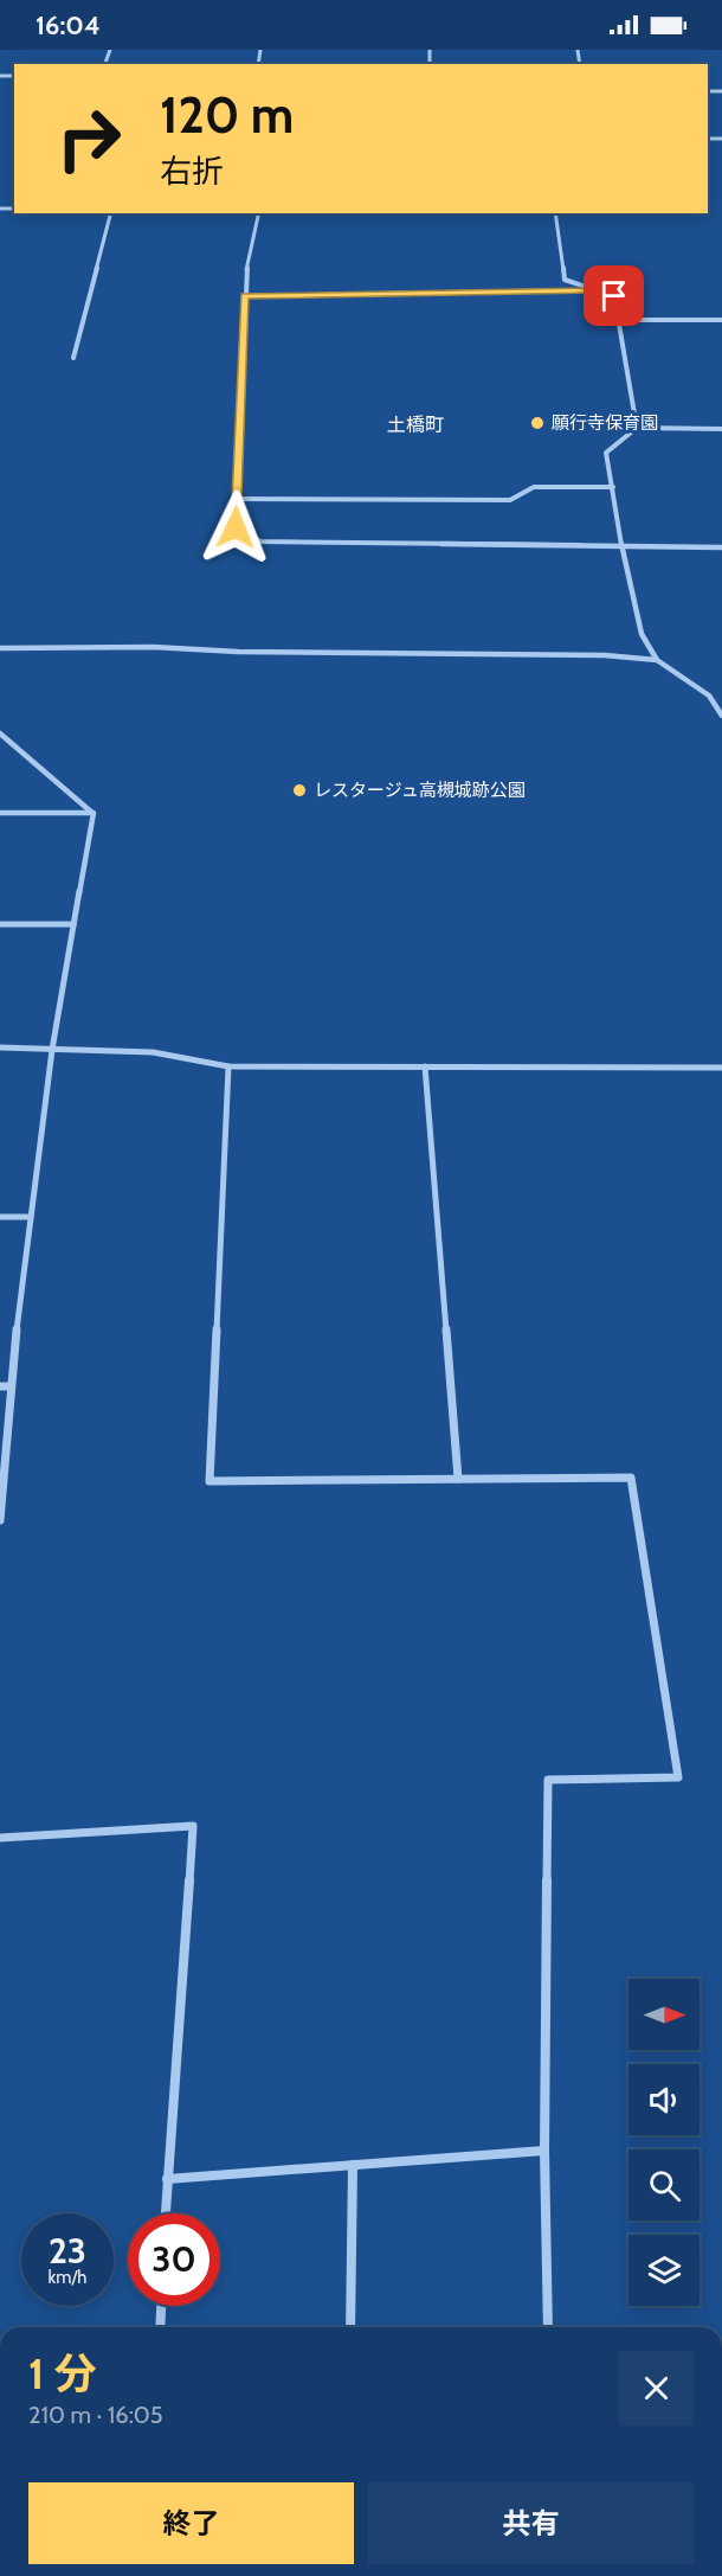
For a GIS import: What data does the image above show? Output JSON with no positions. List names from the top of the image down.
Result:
{
  "districts": ["土橋町"],
  "places": ["願行寺保育園", "レスタージュ高槻城跡公園"],
  "north": "right",
  "page": {
    "status": "16:04",
    "turn": ["120 m", "右折"],
    "speed": "23 km/h",
    "limit": "30",
    "heading": ["1 分", "210 m · 16:05"],
    "buttons": ["終了", "共有"]
  }
}
